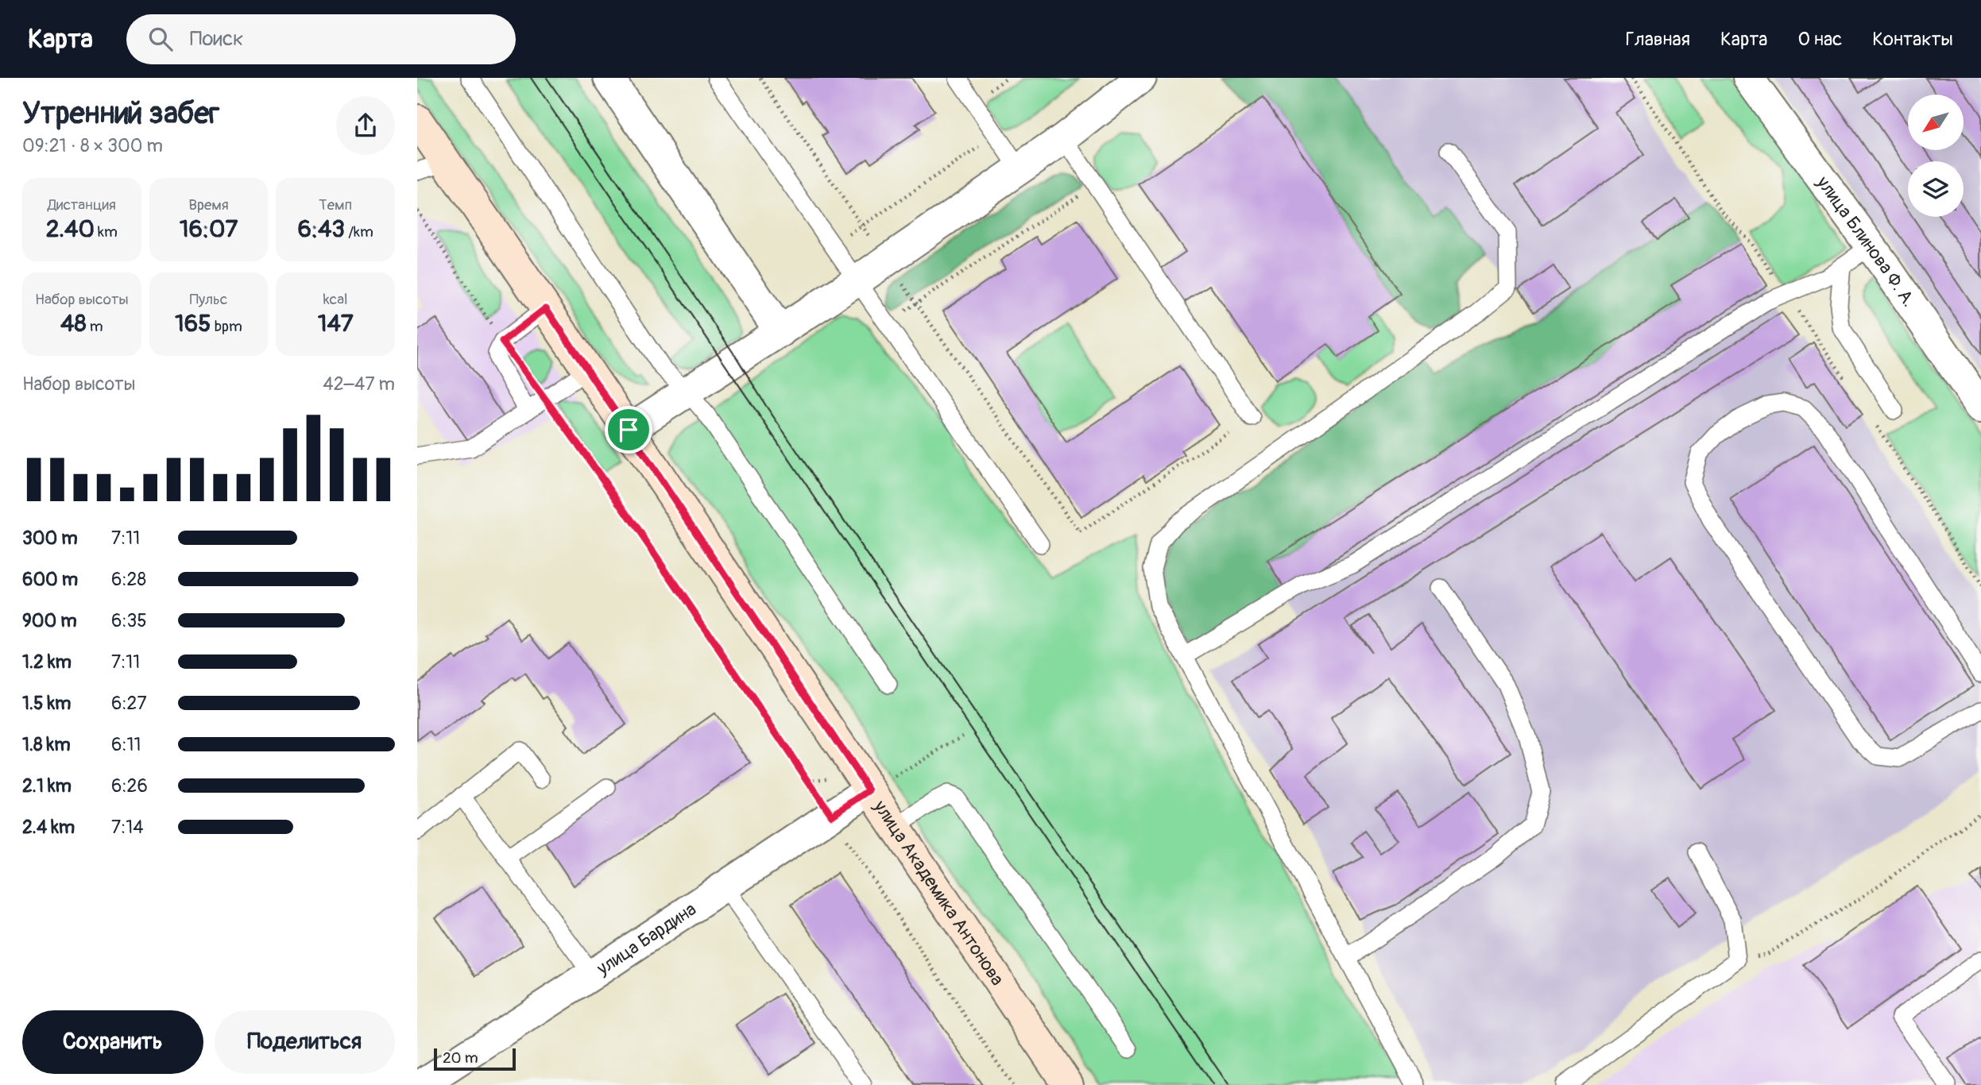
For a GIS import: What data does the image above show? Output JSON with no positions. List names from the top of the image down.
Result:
{
  "streets": {
    "main road": ["улица Академика Антонова"],
    "street": ["улица Блинова Ф. А.", "улица Бардина"]
  },
  "crossings": [
    ["улица Академика Антонова", "улица Бардина"]
  ],
  "scale_bar": "20 m",
  "north": "bottom left",
  "page": {
    "header": "Карта",
    "search": "Поиск",
    "nav": [
      "Главная",
      "Карта",
      "О нас",
      "Контакты"
    ],
    "heading": ["Утренний забег", "09:21 · 8 × 300 m"],
    "stats": [
      ["Дистанция", "2.40 km"],
      ["Время", "16:07"],
      ["Темп", "6:43 /km"],
      ["Набор высоты", "48 m"],
      ["Пульс", "165 bpm"],
      ["kcal", "147"]
    ],
    "chart": ["Набор высоты", "42–47 m"],
    "list": [
      {
        "name": "300 m",
        "note": "7:11"
      },
      {
        "name": "600 m",
        "note": "6:28"
      },
      {
        "name": "900 m",
        "note": "6:35"
      },
      {
        "name": "1.2 km",
        "note": "7:11"
      },
      {
        "name": "1.5 km",
        "note": "6:27"
      },
      {
        "name": "1.8 km",
        "note": "6:11"
      },
      {
        "name": "2.1 km",
        "note": "6:26"
      },
      {
        "name": "2.4 km",
        "note": "7:14"
      }
    ],
    "buttons": ["Сохранить", "Поделиться"],
    "scale": "20 m"
  }
}
